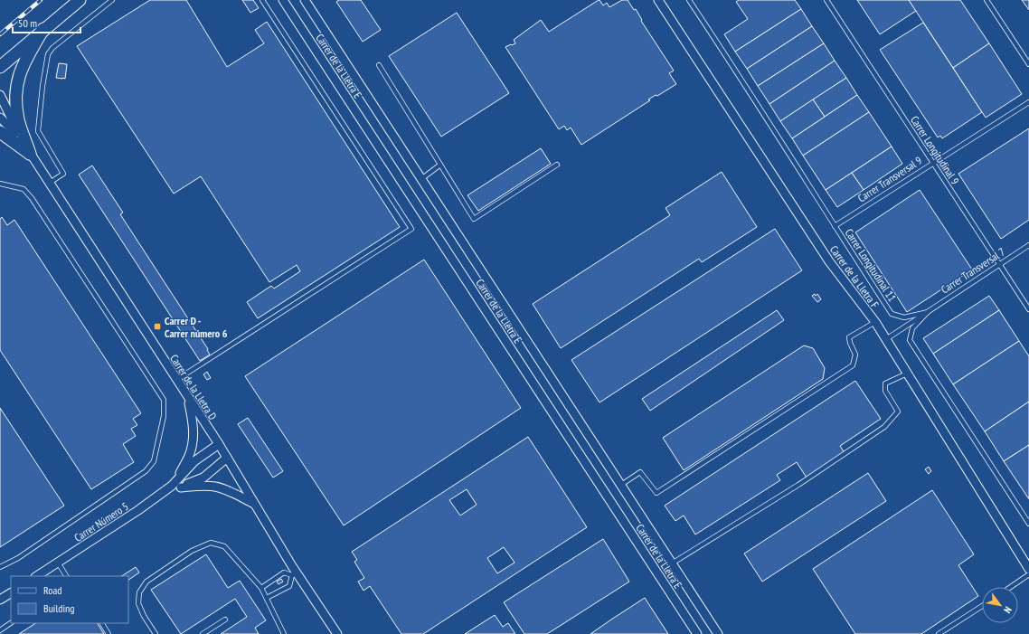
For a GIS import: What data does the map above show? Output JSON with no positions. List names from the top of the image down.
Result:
{
  "streets": {
    "street": [
      "Carrer de la Lletra E",
      "Carrer de la Lletra F",
      "Carrer de la Lletra D",
      "Carrer Número 5"
    ],
    "lane": [
      "Carrer Longitudinal 9",
      "Carrer Transversal 9",
      "Carrer Longitudinal 11",
      "Carrer Transversal 7"
    ]
  },
  "crossings": [
    ["Carrer Longitudinal 9", "Carrer Transversal 9"],
    ["Carrer Longitudinal 9", "Carrer Transversal 7"],
    ["Carrer Transversal 9", "Carrer Longitudinal 11"],
    ["Carrer Longitudinal 11", "Carrer Transversal 7"]
  ],
  "places": {
    "transit": ["Carrer D - Carrer número 6"]
  },
  "legend": ["Road", "Building"],
  "scale_bar": "50 m",
  "north": "bottom right"
}
